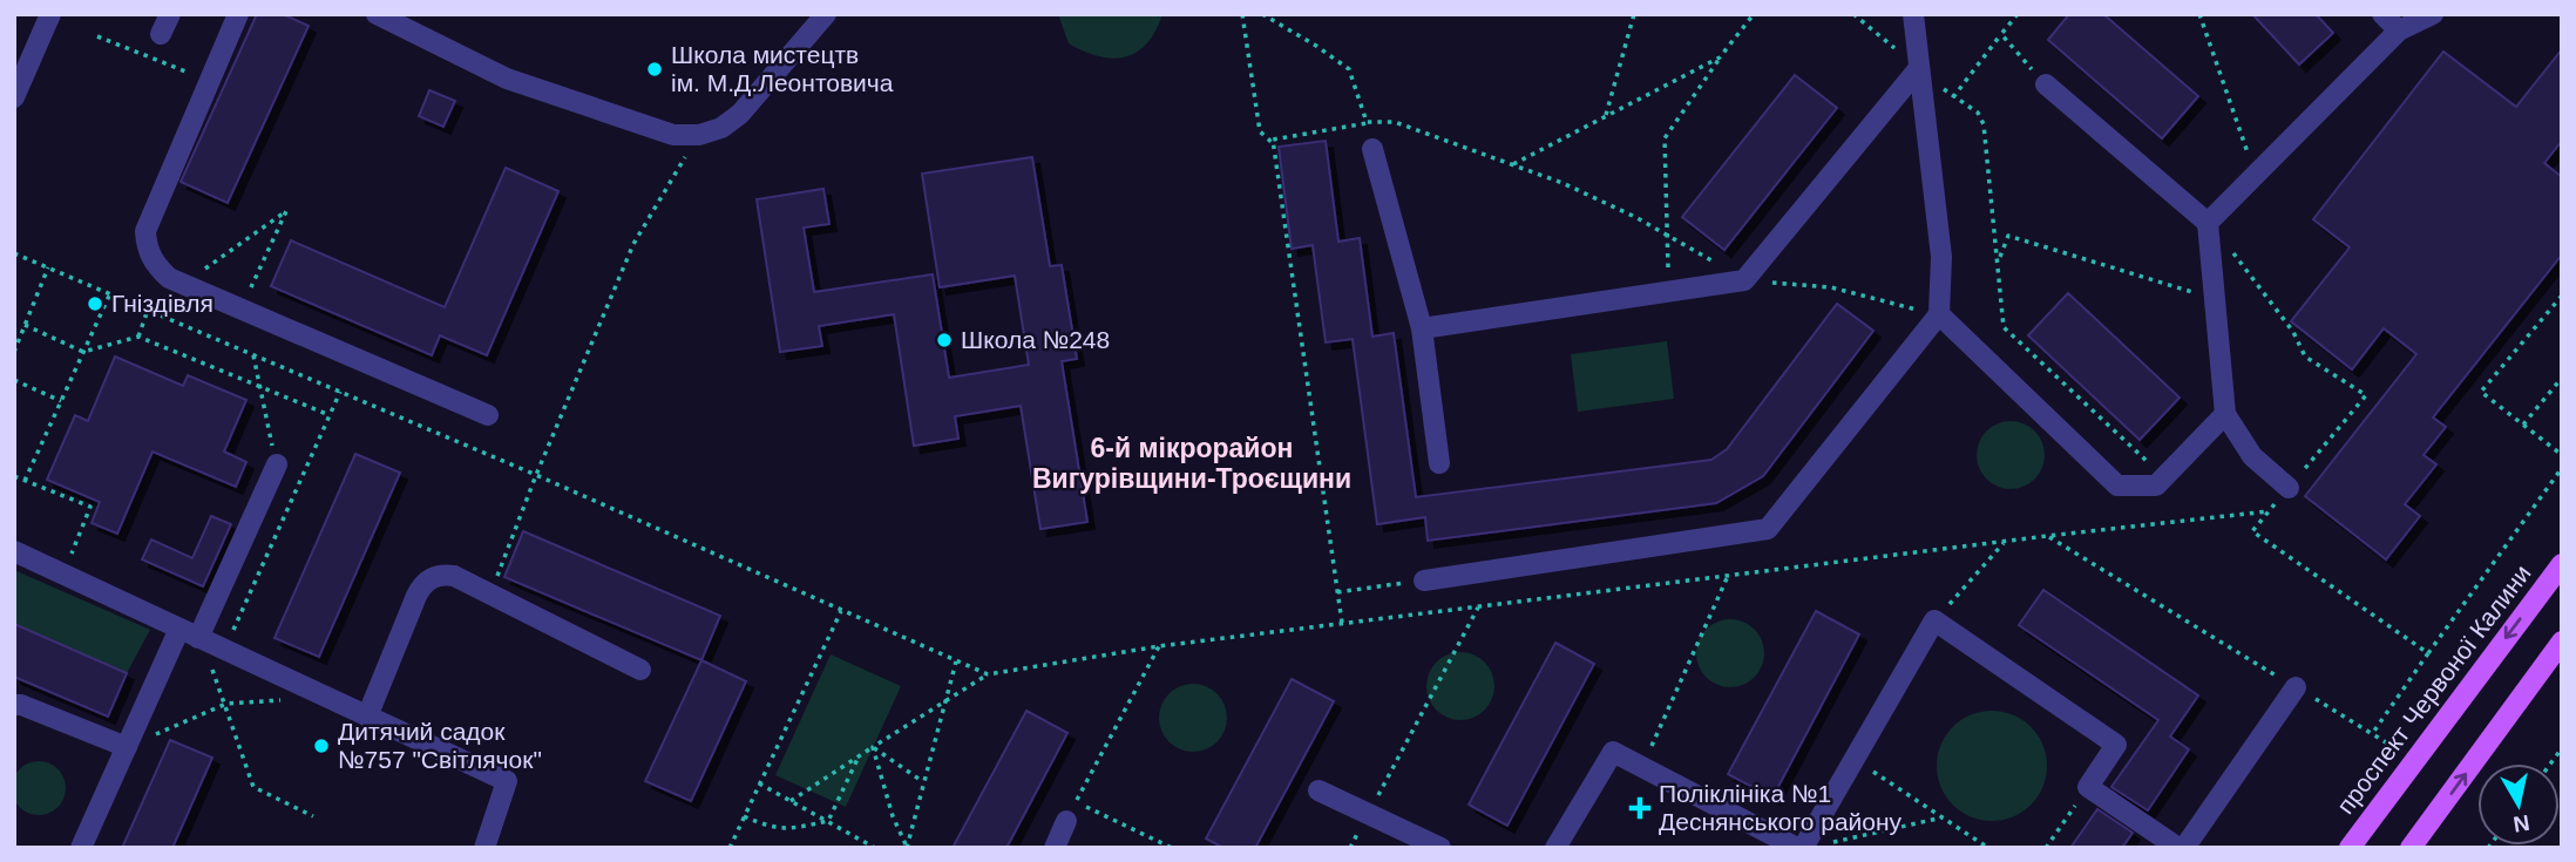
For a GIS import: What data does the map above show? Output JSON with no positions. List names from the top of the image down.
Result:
{
  "streets": {
    "main road": ["проспект Червоної Калини"]
  },
  "districts": ["6-й мікрорайон Вигурівщини-Троєщини"],
  "places": {
    "other": [
      "Школа мистецтв ім. М.Д.Леонтовича",
      "Гніздівля",
      "Школа №248",
      "Дитячий садок №757 \"Світлячок\""
    ],
    "health": ["Поліклініка №1 Деснянського району"]
  },
  "north": "bottom"
}
